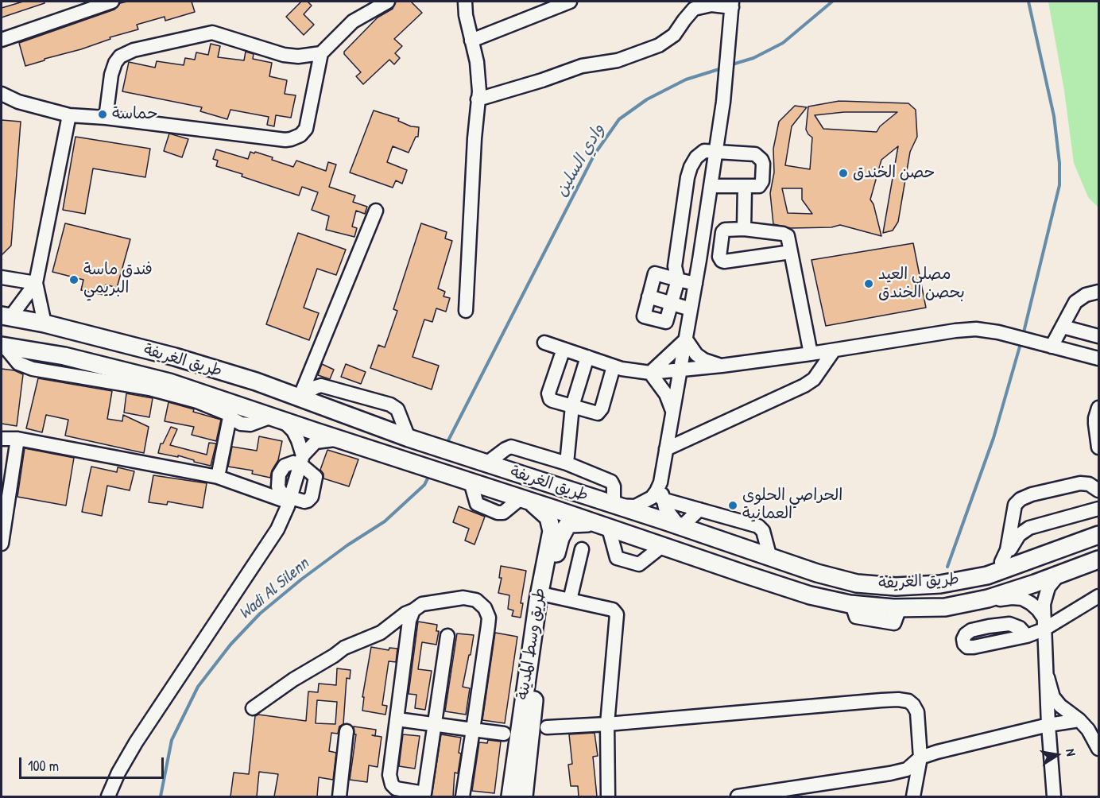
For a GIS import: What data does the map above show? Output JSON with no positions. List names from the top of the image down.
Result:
{
  "streets": {
    "main road": ["طريق الغريفة", "طريق وسط المدينة"]
  },
  "crossings": [
    ["طريق الغريفة", "طريق وسط المدينة"]
  ],
  "water": ["وادي السلين", "Wadi Al Silenn"],
  "places": [
    "حماسة",
    "حصن الخندق",
    "فندق ماسة البريمي",
    "مصلى العيد بحصن الخندق",
    "الحراصي الحلوى العمانية"
  ],
  "scale_bar": "100 m",
  "north": "right"
}
